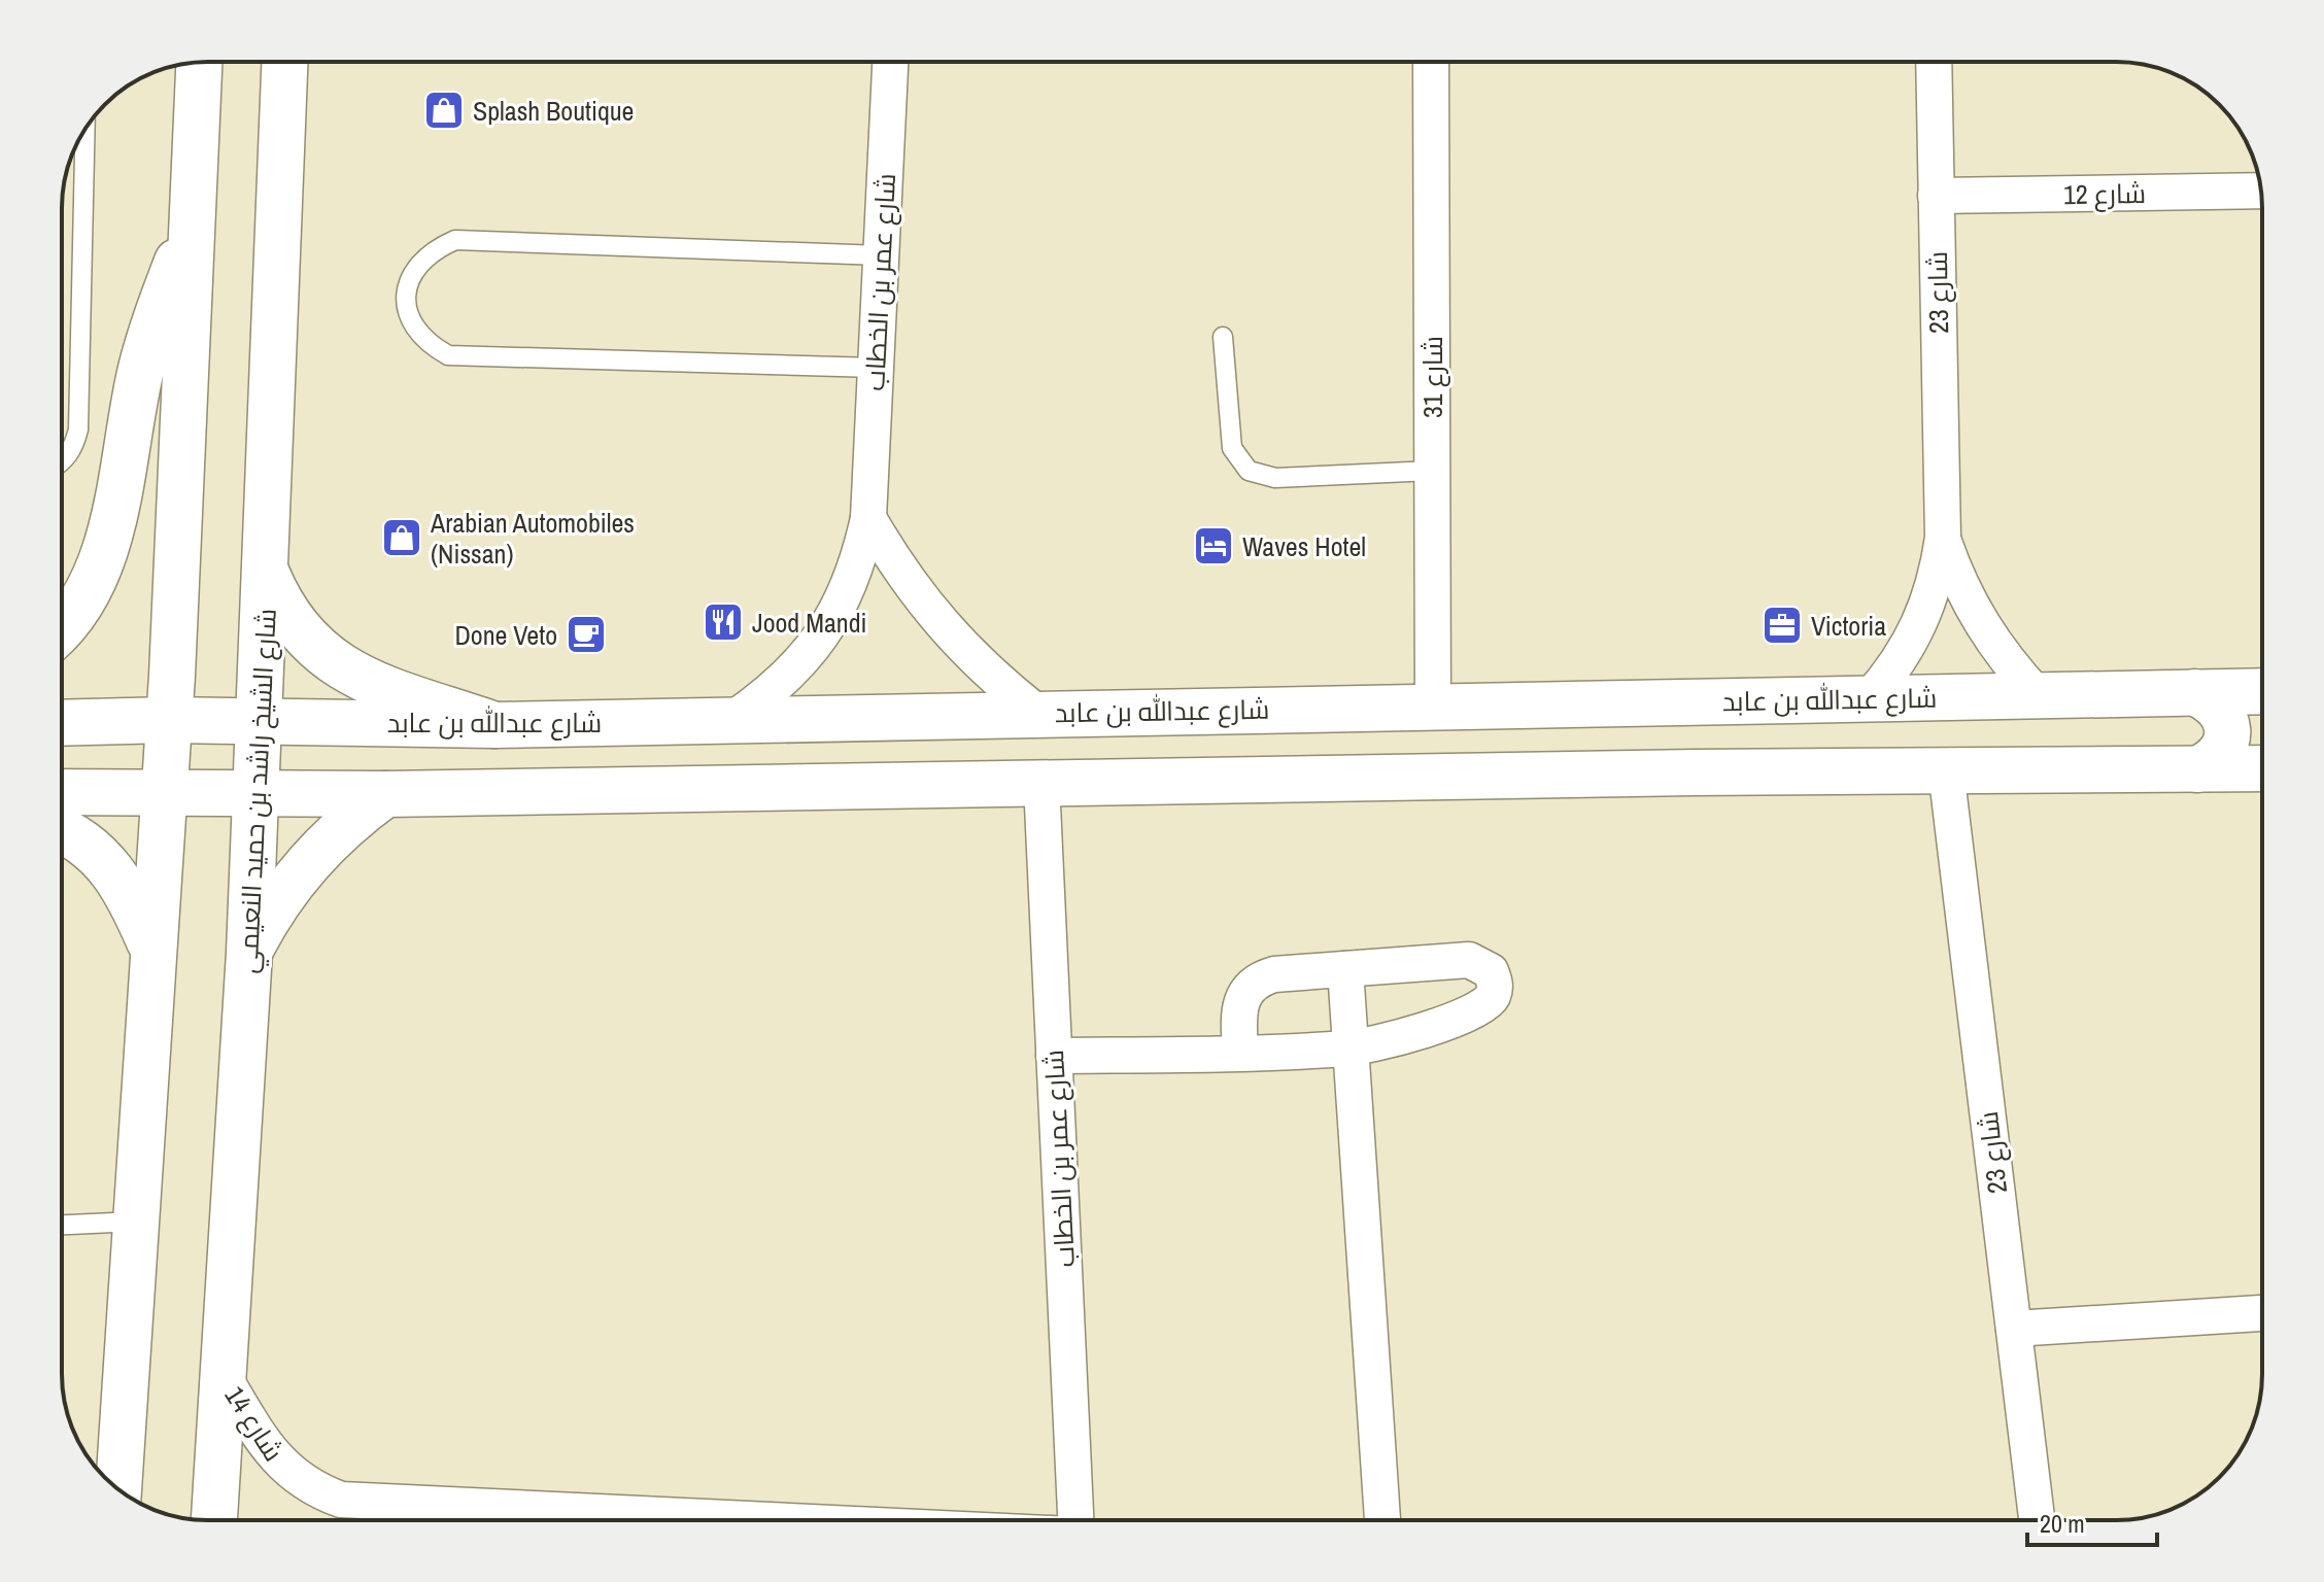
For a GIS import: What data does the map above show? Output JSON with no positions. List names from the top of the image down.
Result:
{
  "streets": {
    "main road": ["شارع عبدالله بن عابد", "شارع الشيخ راشد بن حميد النعيمي"],
    "street": [
      "شارع 12",
      "شارع عمر بن الخطاب",
      "شارع 23",
      "شارع 31",
      "شارع 14"
    ]
  },
  "crossings": [
    ["شارع 12", "شارع 23"],
    ["شارع عمر بن الخطاب", "شارع عبدالله بن عابد"],
    ["شارع 23", "شارع عبدالله بن عابد"],
    ["شارع 31", "شارع عبدالله بن عابد"],
    ["شارع عبدالله بن عابد", "شارع الشيخ راشد بن حميد النعيمي"],
    ["شارع الشيخ راشد بن حميد النعيمي", "شارع 14"]
  ],
  "places": {
    "shop": ["Splash Boutique", "Arabian Automobiles (Nissan)"],
    "hotel": ["Waves Hotel"],
    "restaurant": ["Jood Mandi"],
    "office": ["Victoria"],
    "cafe": ["Done Veto"]
  },
  "scale_bar": "20 m"
}
